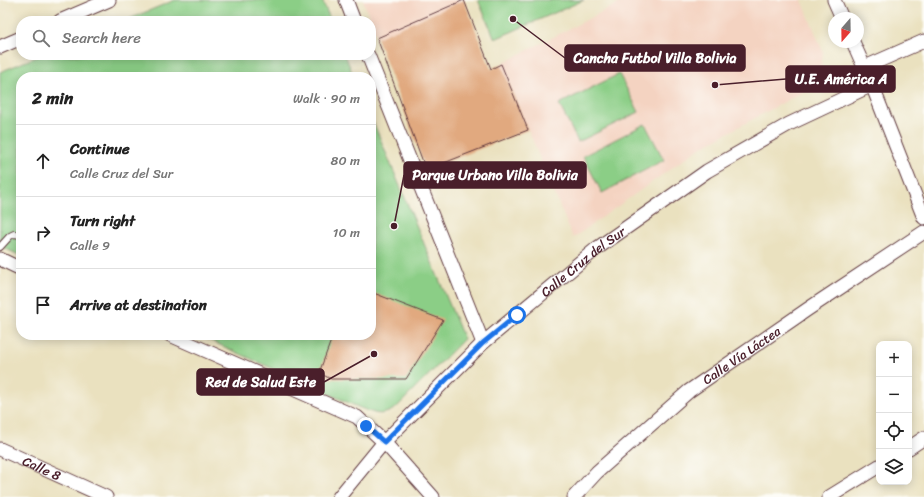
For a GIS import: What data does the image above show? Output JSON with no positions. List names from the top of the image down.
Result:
{
  "streets": {
    "street": ["Calle Cruz del Sur", "Calle Vía Láctea", "Calle 8"]
  },
  "places": [
    "Cancha Futbol Villa Bolivia",
    "U.E. América A",
    "Parque Urbano Villa Bolivia",
    "Red de Salud Este"
  ],
  "north": "bottom",
  "page": {
    "search": "Search here",
    "heading": ["2 min", "Walk · 90 m"],
    "list": [
      ["Continue", "Calle Cruz del Sur", "80 m"],
      ["Turn right", "Calle 9", "10 m"],
      "Arrive at destination"
    ],
    "map_buttons": ["+", "−"]
  }
}
